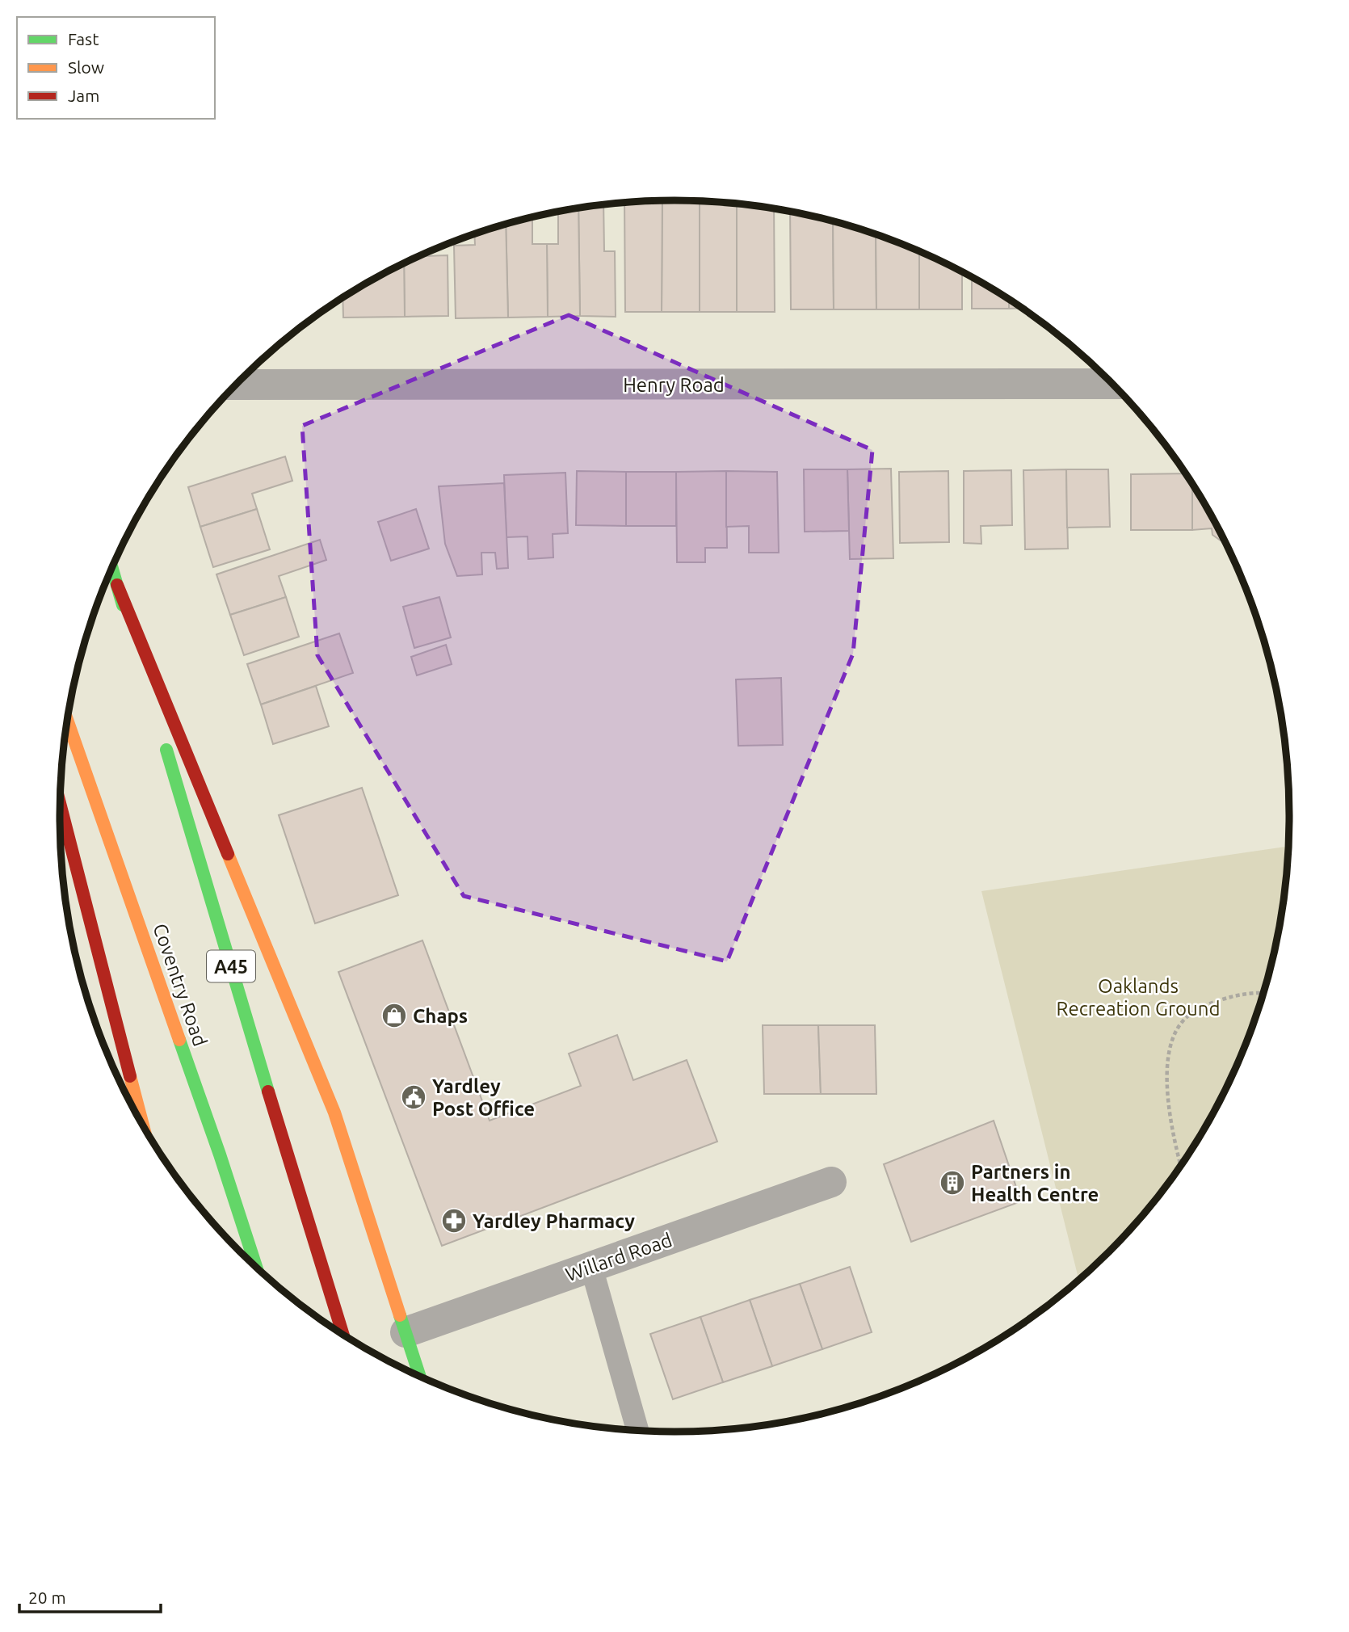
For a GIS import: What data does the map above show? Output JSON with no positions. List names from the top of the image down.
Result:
{
  "streets": {
    "highway": ["A45", "Coventry Road"],
    "street": ["Henry Road", "Willard Road"]
  },
  "parks": ["Oaklands Recreation Ground"],
  "places": {
    "shop": ["Chaps"],
    "public building": ["Yardley Post Office"],
    "building": ["Partners in Health Centre"],
    "pharmacy": ["Yardley Pharmacy"]
  },
  "legend": ["Fast", "Slow", "Jam"],
  "scale_bar": "20 m"
}
